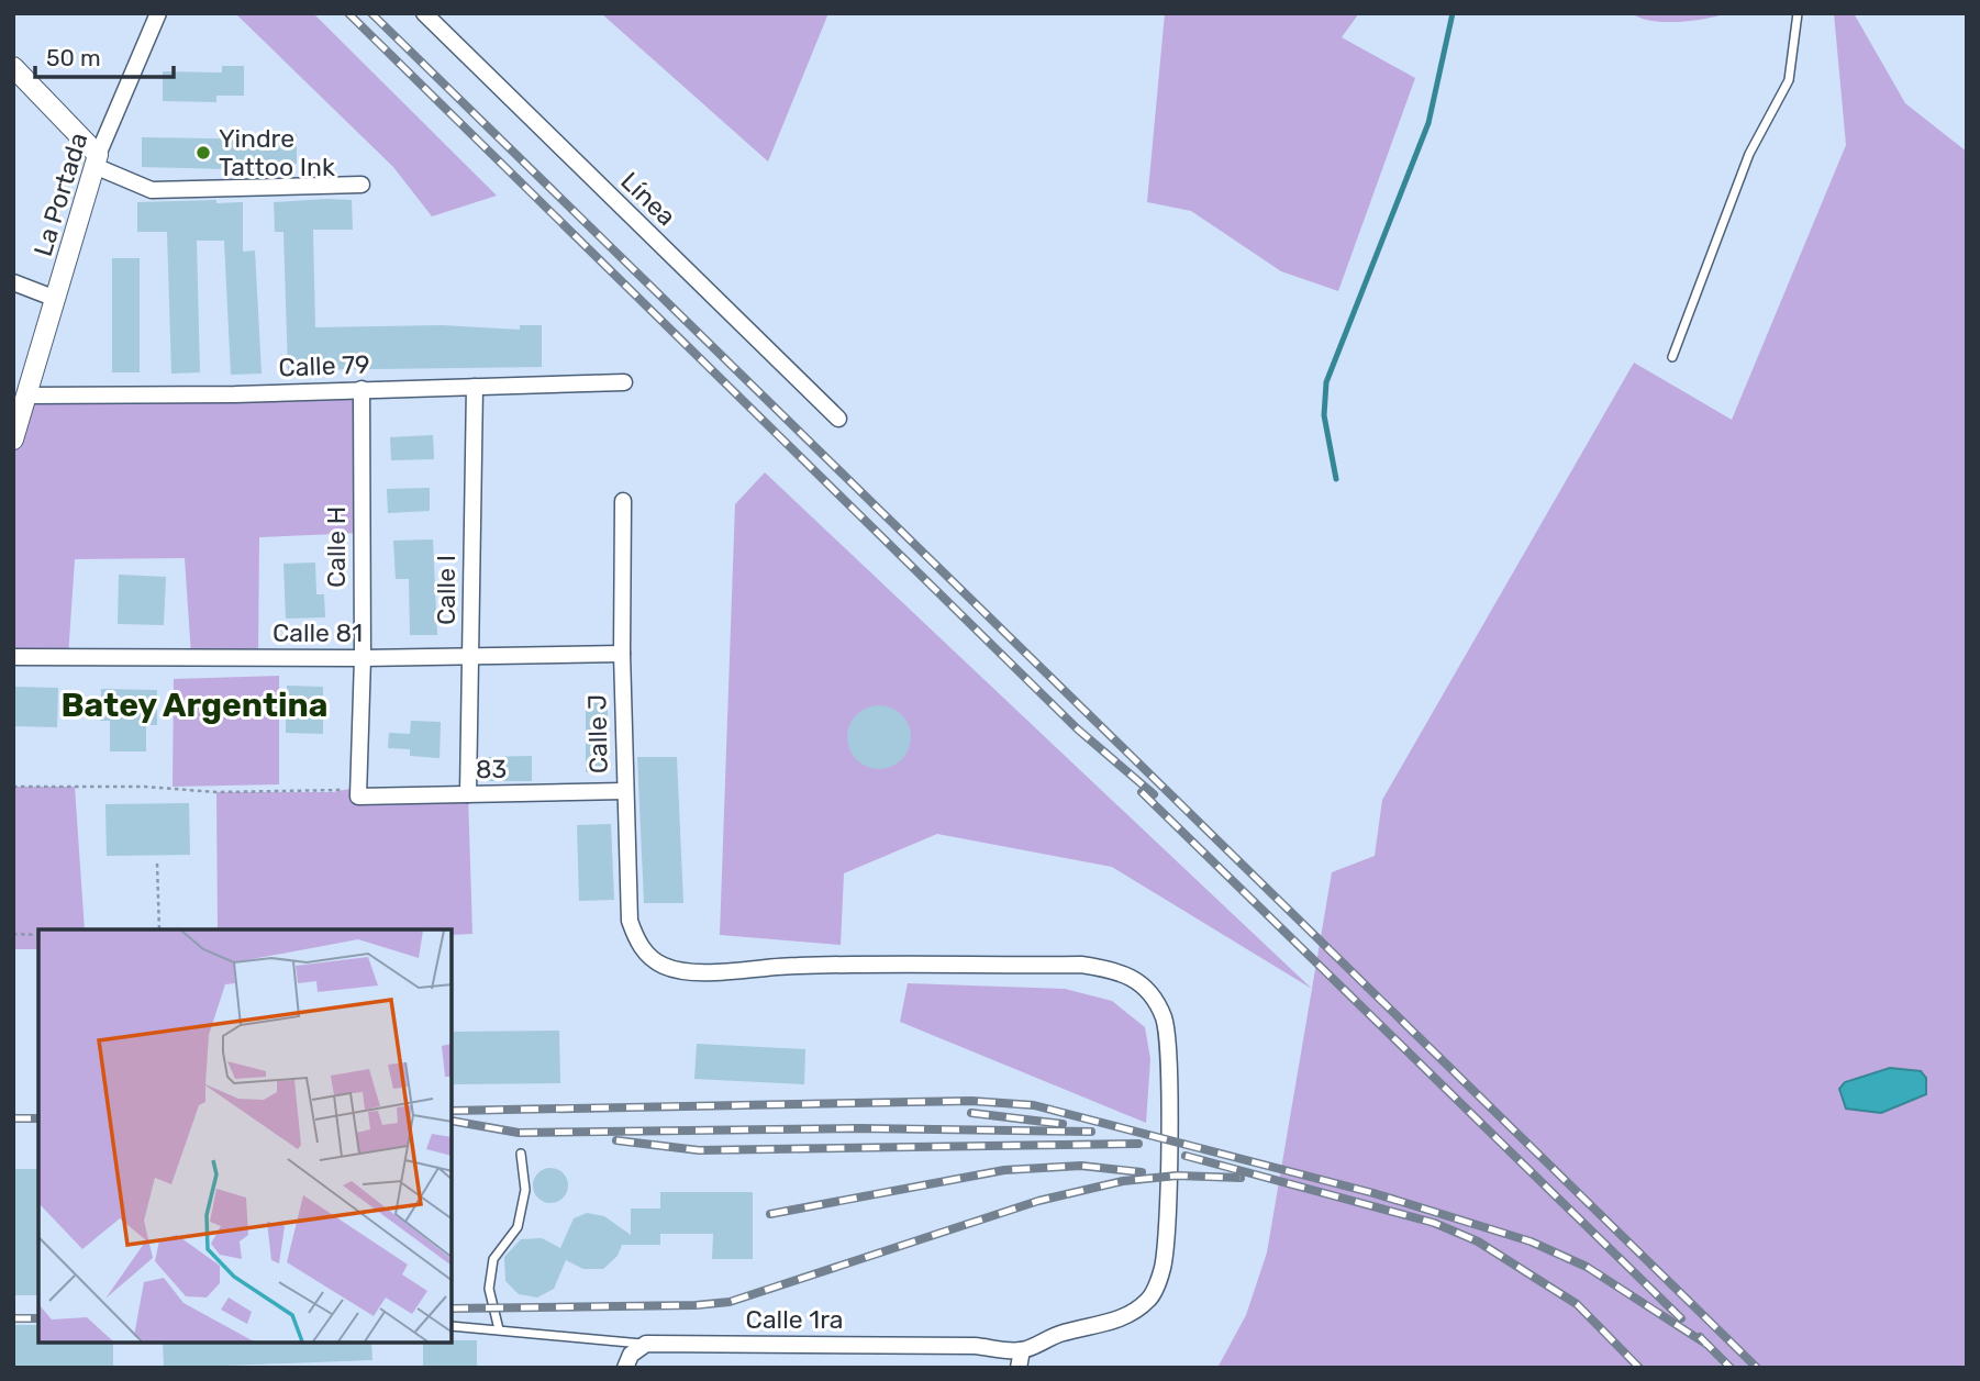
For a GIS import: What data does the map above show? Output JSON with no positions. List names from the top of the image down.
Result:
{
  "streets": {
    "street": [
      "La Portada",
      "Línea",
      "Calle 79",
      "Calle H",
      "Calle I",
      "Calle 81",
      "Calle J",
      "83",
      "Calle 1ra"
    ]
  },
  "crossings": [
    ["La Portada", "Calle 79"],
    ["Calle 79", "Calle H"],
    ["Calle 79", "Calle I"],
    ["Calle H", "Calle 81"],
    ["Calle H", "83"],
    ["Calle I", "Calle 81"],
    ["Calle I", "83"],
    ["Calle 81", "Calle J"],
    ["Calle J", "83"],
    ["Calle J", "Calle 1ra"]
  ],
  "districts": ["Batey Argentina"],
  "places": ["Yindre Tattoo Ink"],
  "scale_bar": "50 m"
}
